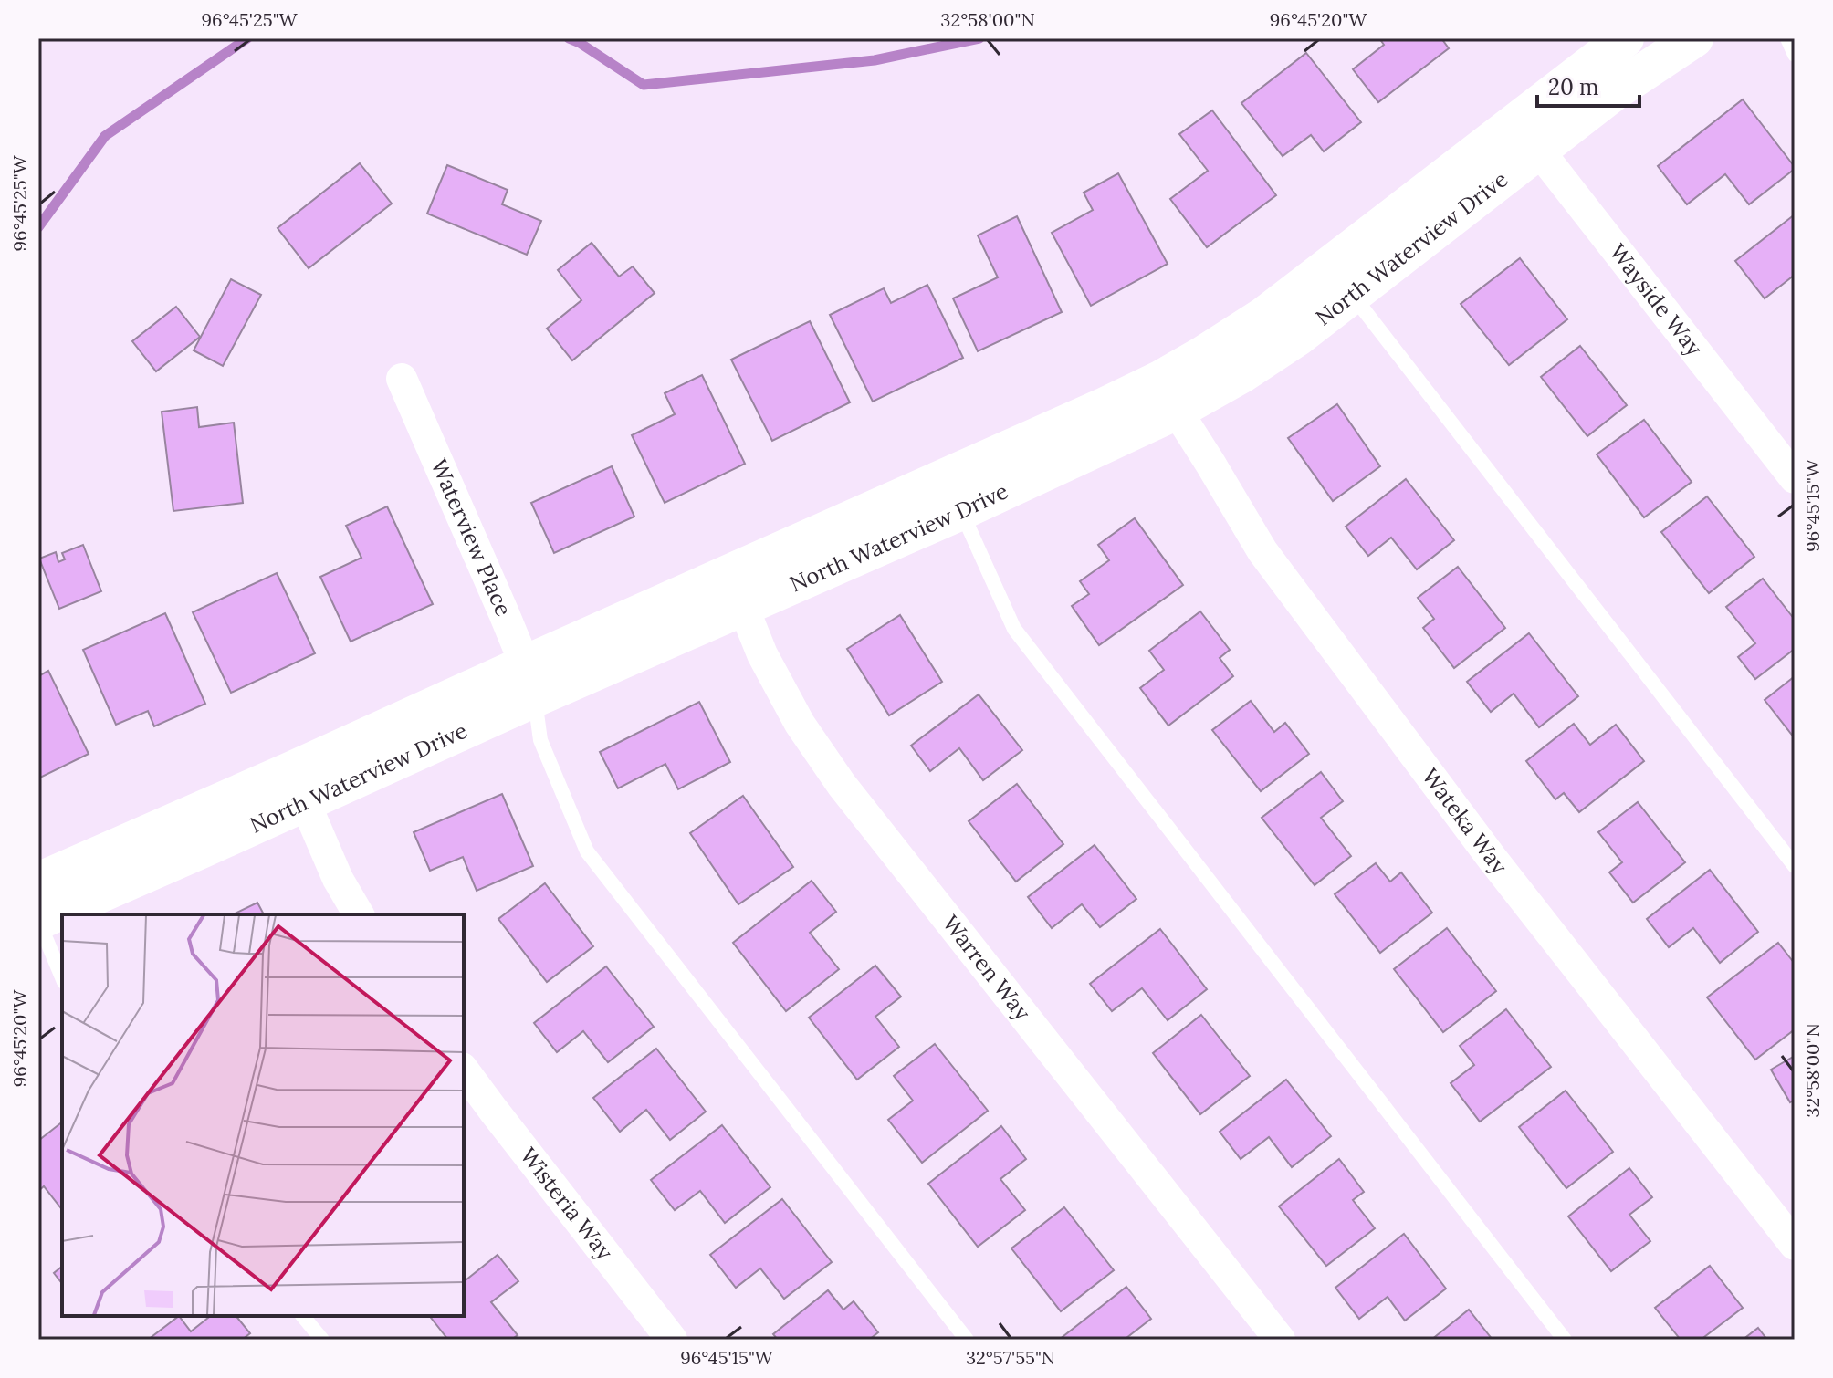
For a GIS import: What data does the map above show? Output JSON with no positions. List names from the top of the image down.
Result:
{
  "streets": {
    "street": [
      "North Waterview Drive",
      "Wayside Way",
      "Waterview Place",
      "Wateka Way",
      "Warren Way",
      "Wisteria Way"
    ]
  },
  "crossings": [
    ["North Waterview Drive", "Wayside Way"],
    ["North Waterview Drive", "Waterview Place"],
    ["North Waterview Drive", "Wateka Way"],
    ["North Waterview Drive", "Warren Way"]
  ],
  "scale_bar": "20 m",
  "coordinates": [
    "96°45'25\"W",
    "32°58'00\"N",
    "96°45'20\"W",
    "96°45'15\"W",
    "32°57'55\"N"
  ]
}
